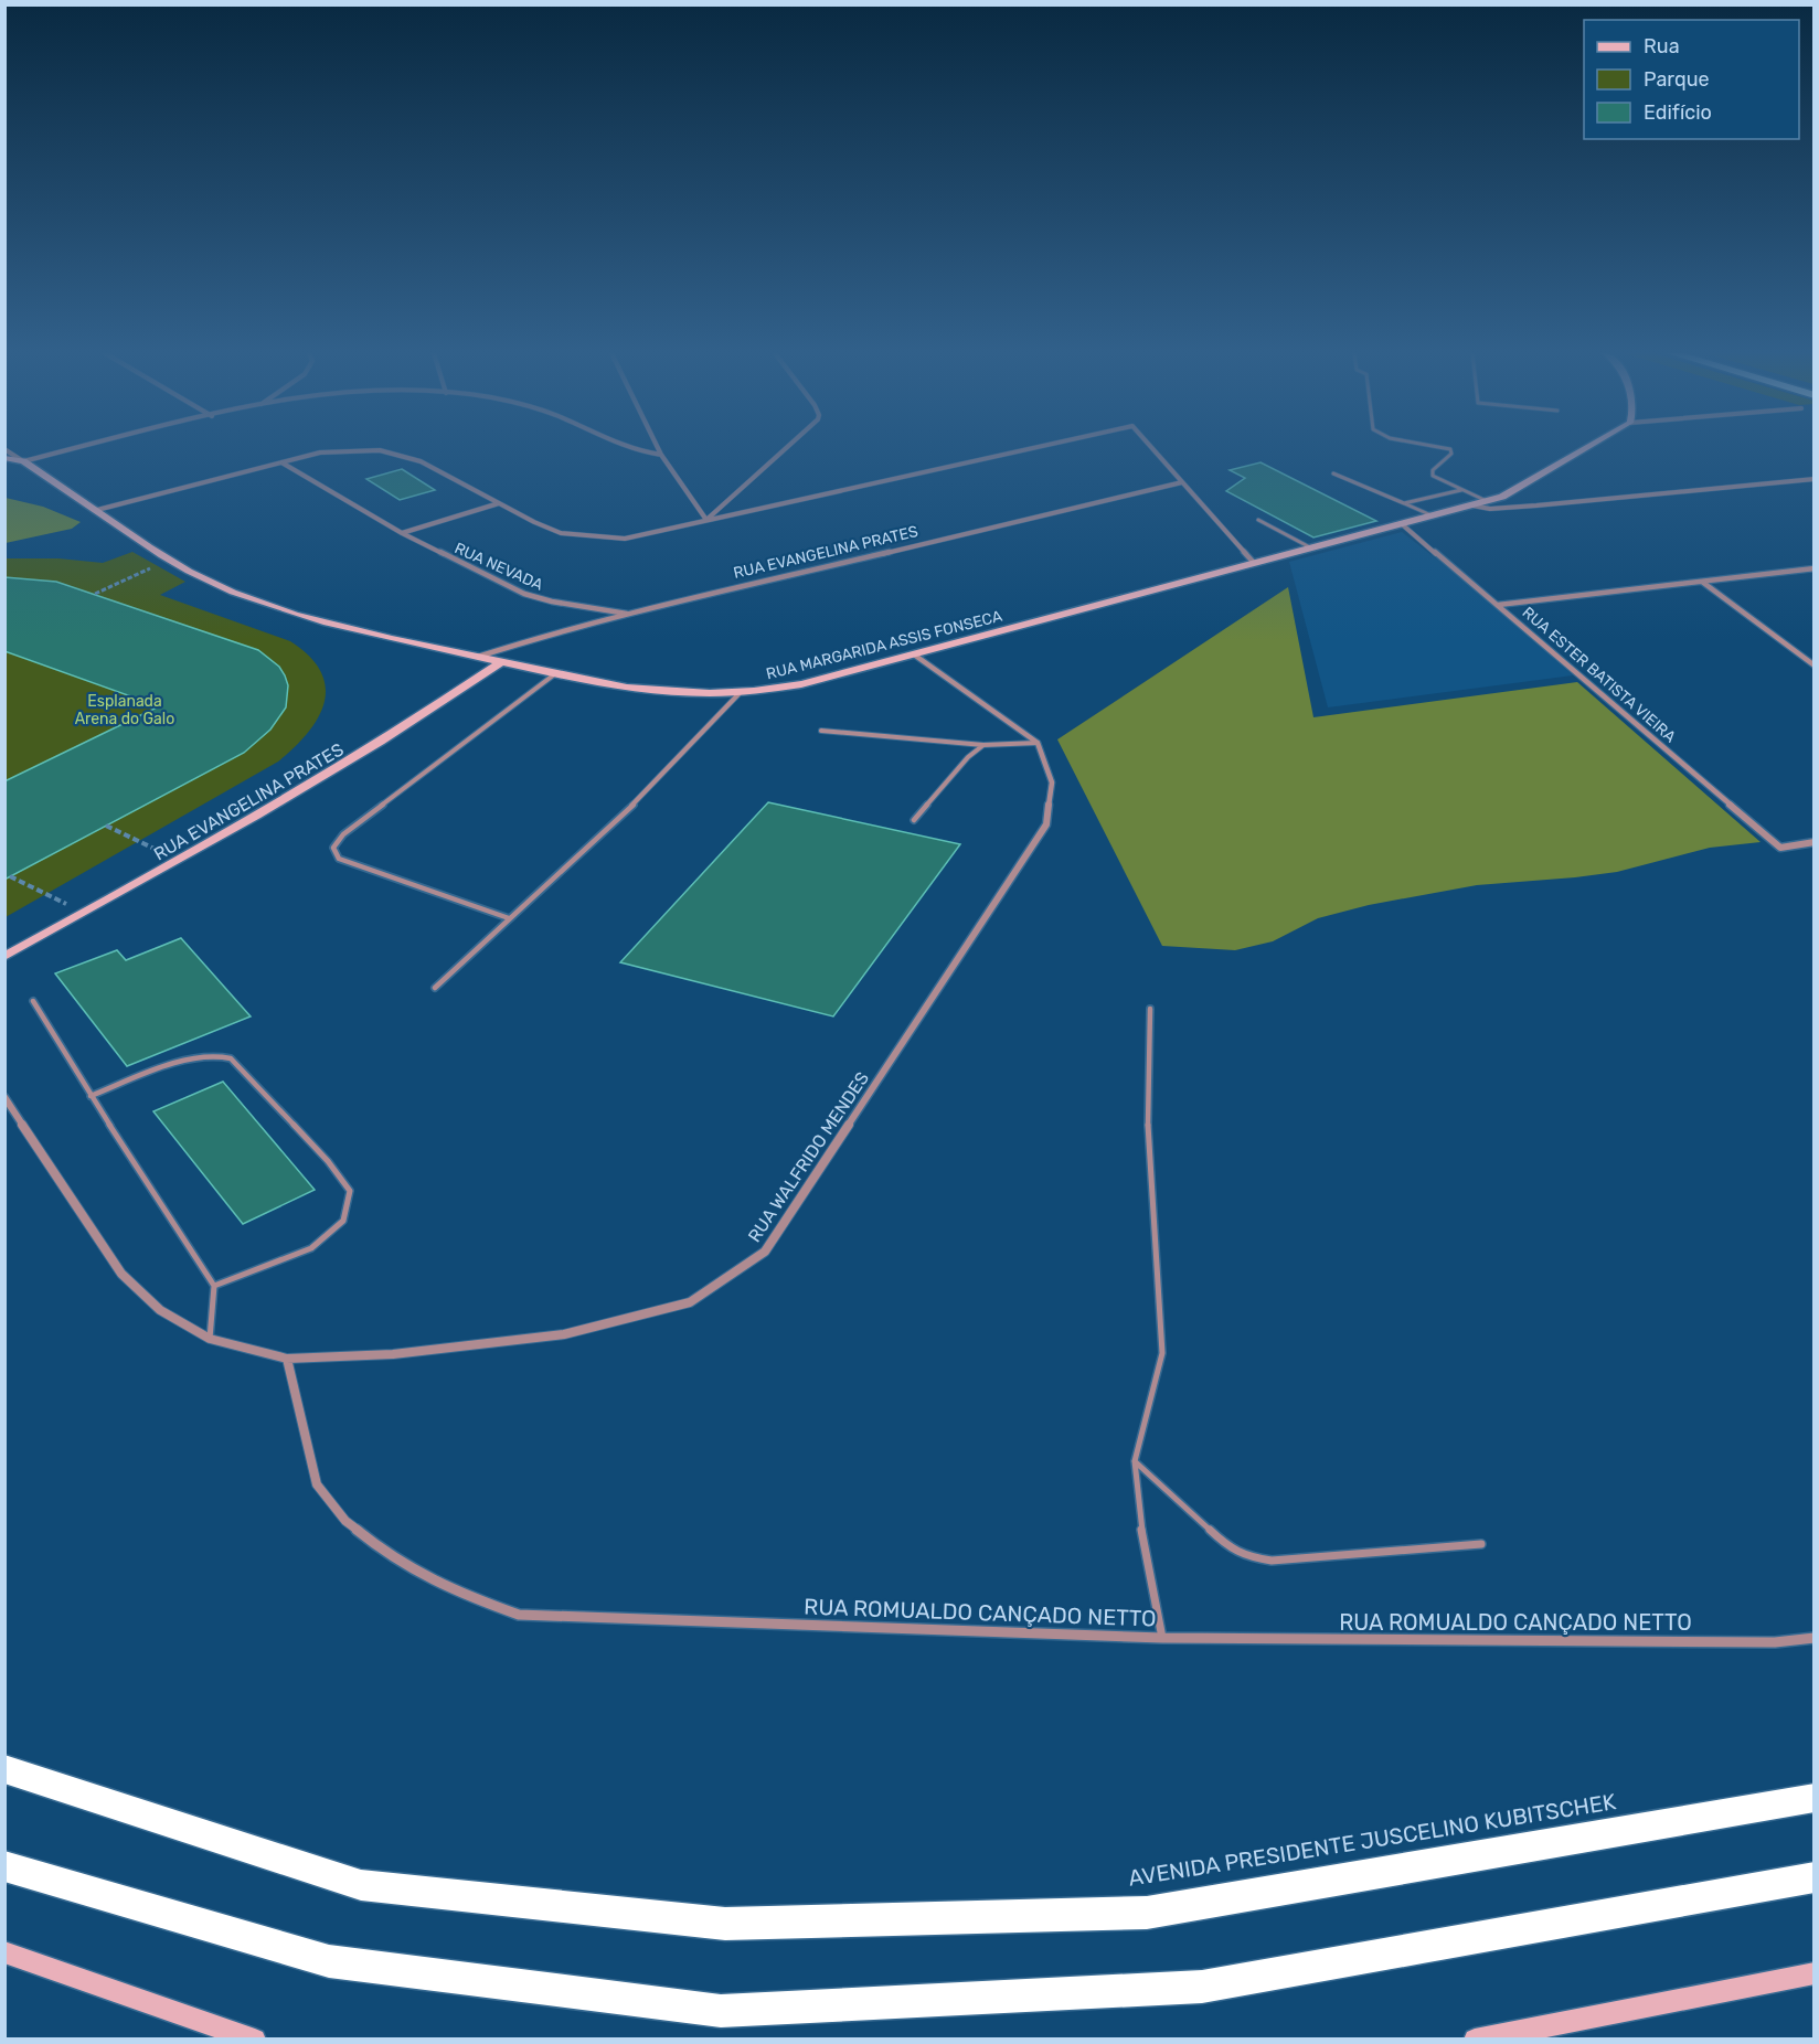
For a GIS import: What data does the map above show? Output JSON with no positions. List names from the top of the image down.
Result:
{
  "streets": {
    "highway": ["AVENIDA PRESIDENTE JUSCELINO KUBITSCHEK"],
    "street": [
      "RUA EVANGELINA PRATES",
      "RUA NEVADA",
      "RUA MARGARIDA ASSIS FONSECA",
      "RUA ESTER BATISTA VIEIRA",
      "RUA WALFRIDO MENDES",
      "RUA ROMUALDO CANÇADO NETTO"
    ]
  },
  "crossings": [
    ["RUA EVANGELINA PRATES", "RUA NEVADA"],
    ["RUA EVANGELINA PRATES", "RUA MARGARIDA ASSIS FONSECA"],
    ["RUA MARGARIDA ASSIS FONSECA", "RUA ESTER BATISTA VIEIRA"],
    ["RUA WALFRIDO MENDES", "RUA ROMUALDO CANÇADO NETTO"]
  ],
  "parks": ["Esplanada Arena do Galo"],
  "legend": ["Rua", "Parque", "Edifício"]
}
